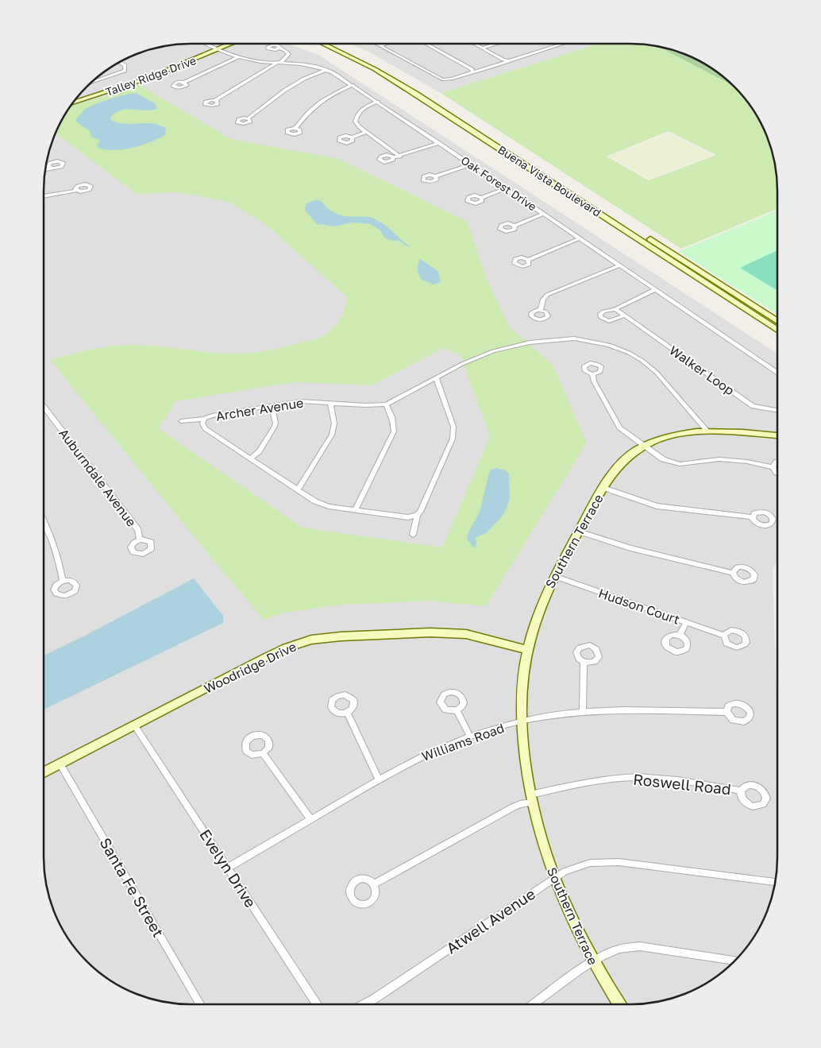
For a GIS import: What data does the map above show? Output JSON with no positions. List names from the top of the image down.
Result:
{
  "streets": {
    "main road": [
      "Talley Ridge Drive",
      "Buena Vista Boulevard",
      "Southern Terrace",
      "Woodridge Drive"
    ],
    "street": [
      "Oak Forest Drive",
      "Walker Loop",
      "Archer Avenue",
      "Auburndale Avenue",
      "Hudson Court",
      "Williams Road",
      "Roswell Road",
      "Evelyn Drive",
      "Santa Fe Street",
      "Atwell Avenue"
    ]
  },
  "crossings": [
    ["Talley Ridge Drive", "Oak Forest Drive"],
    ["Archer Avenue", "Southern Terrace"],
    ["Southern Terrace", "Hudson Court"],
    ["Southern Terrace", "Woodridge Drive"],
    ["Southern Terrace", "Williams Road"],
    ["Southern Terrace", "Roswell Road"],
    ["Southern Terrace", "Atwell Avenue"],
    ["Woodridge Drive", "Evelyn Drive"],
    ["Woodridge Drive", "Santa Fe Street"],
    ["Williams Road", "Evelyn Drive"]
  ]
}
